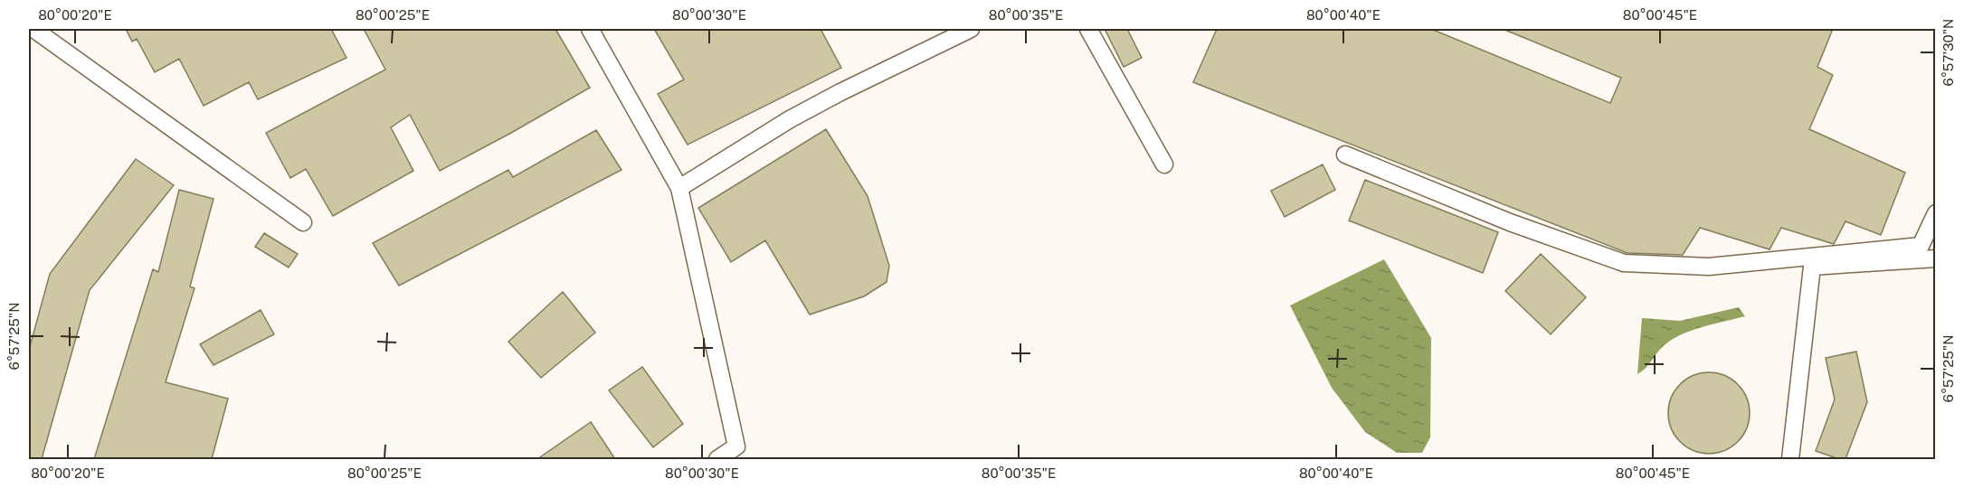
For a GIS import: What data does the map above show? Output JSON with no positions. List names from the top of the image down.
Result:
{
  "coordinates": [
    "80°00'20\"E",
    "80°00'25\"E",
    "80°00'30\"E",
    "80°00'35\"E",
    "80°00'40\"E",
    "80°00'45\"E",
    "6°57'30\"N",
    "6°57'25\"N"
  ]
}
